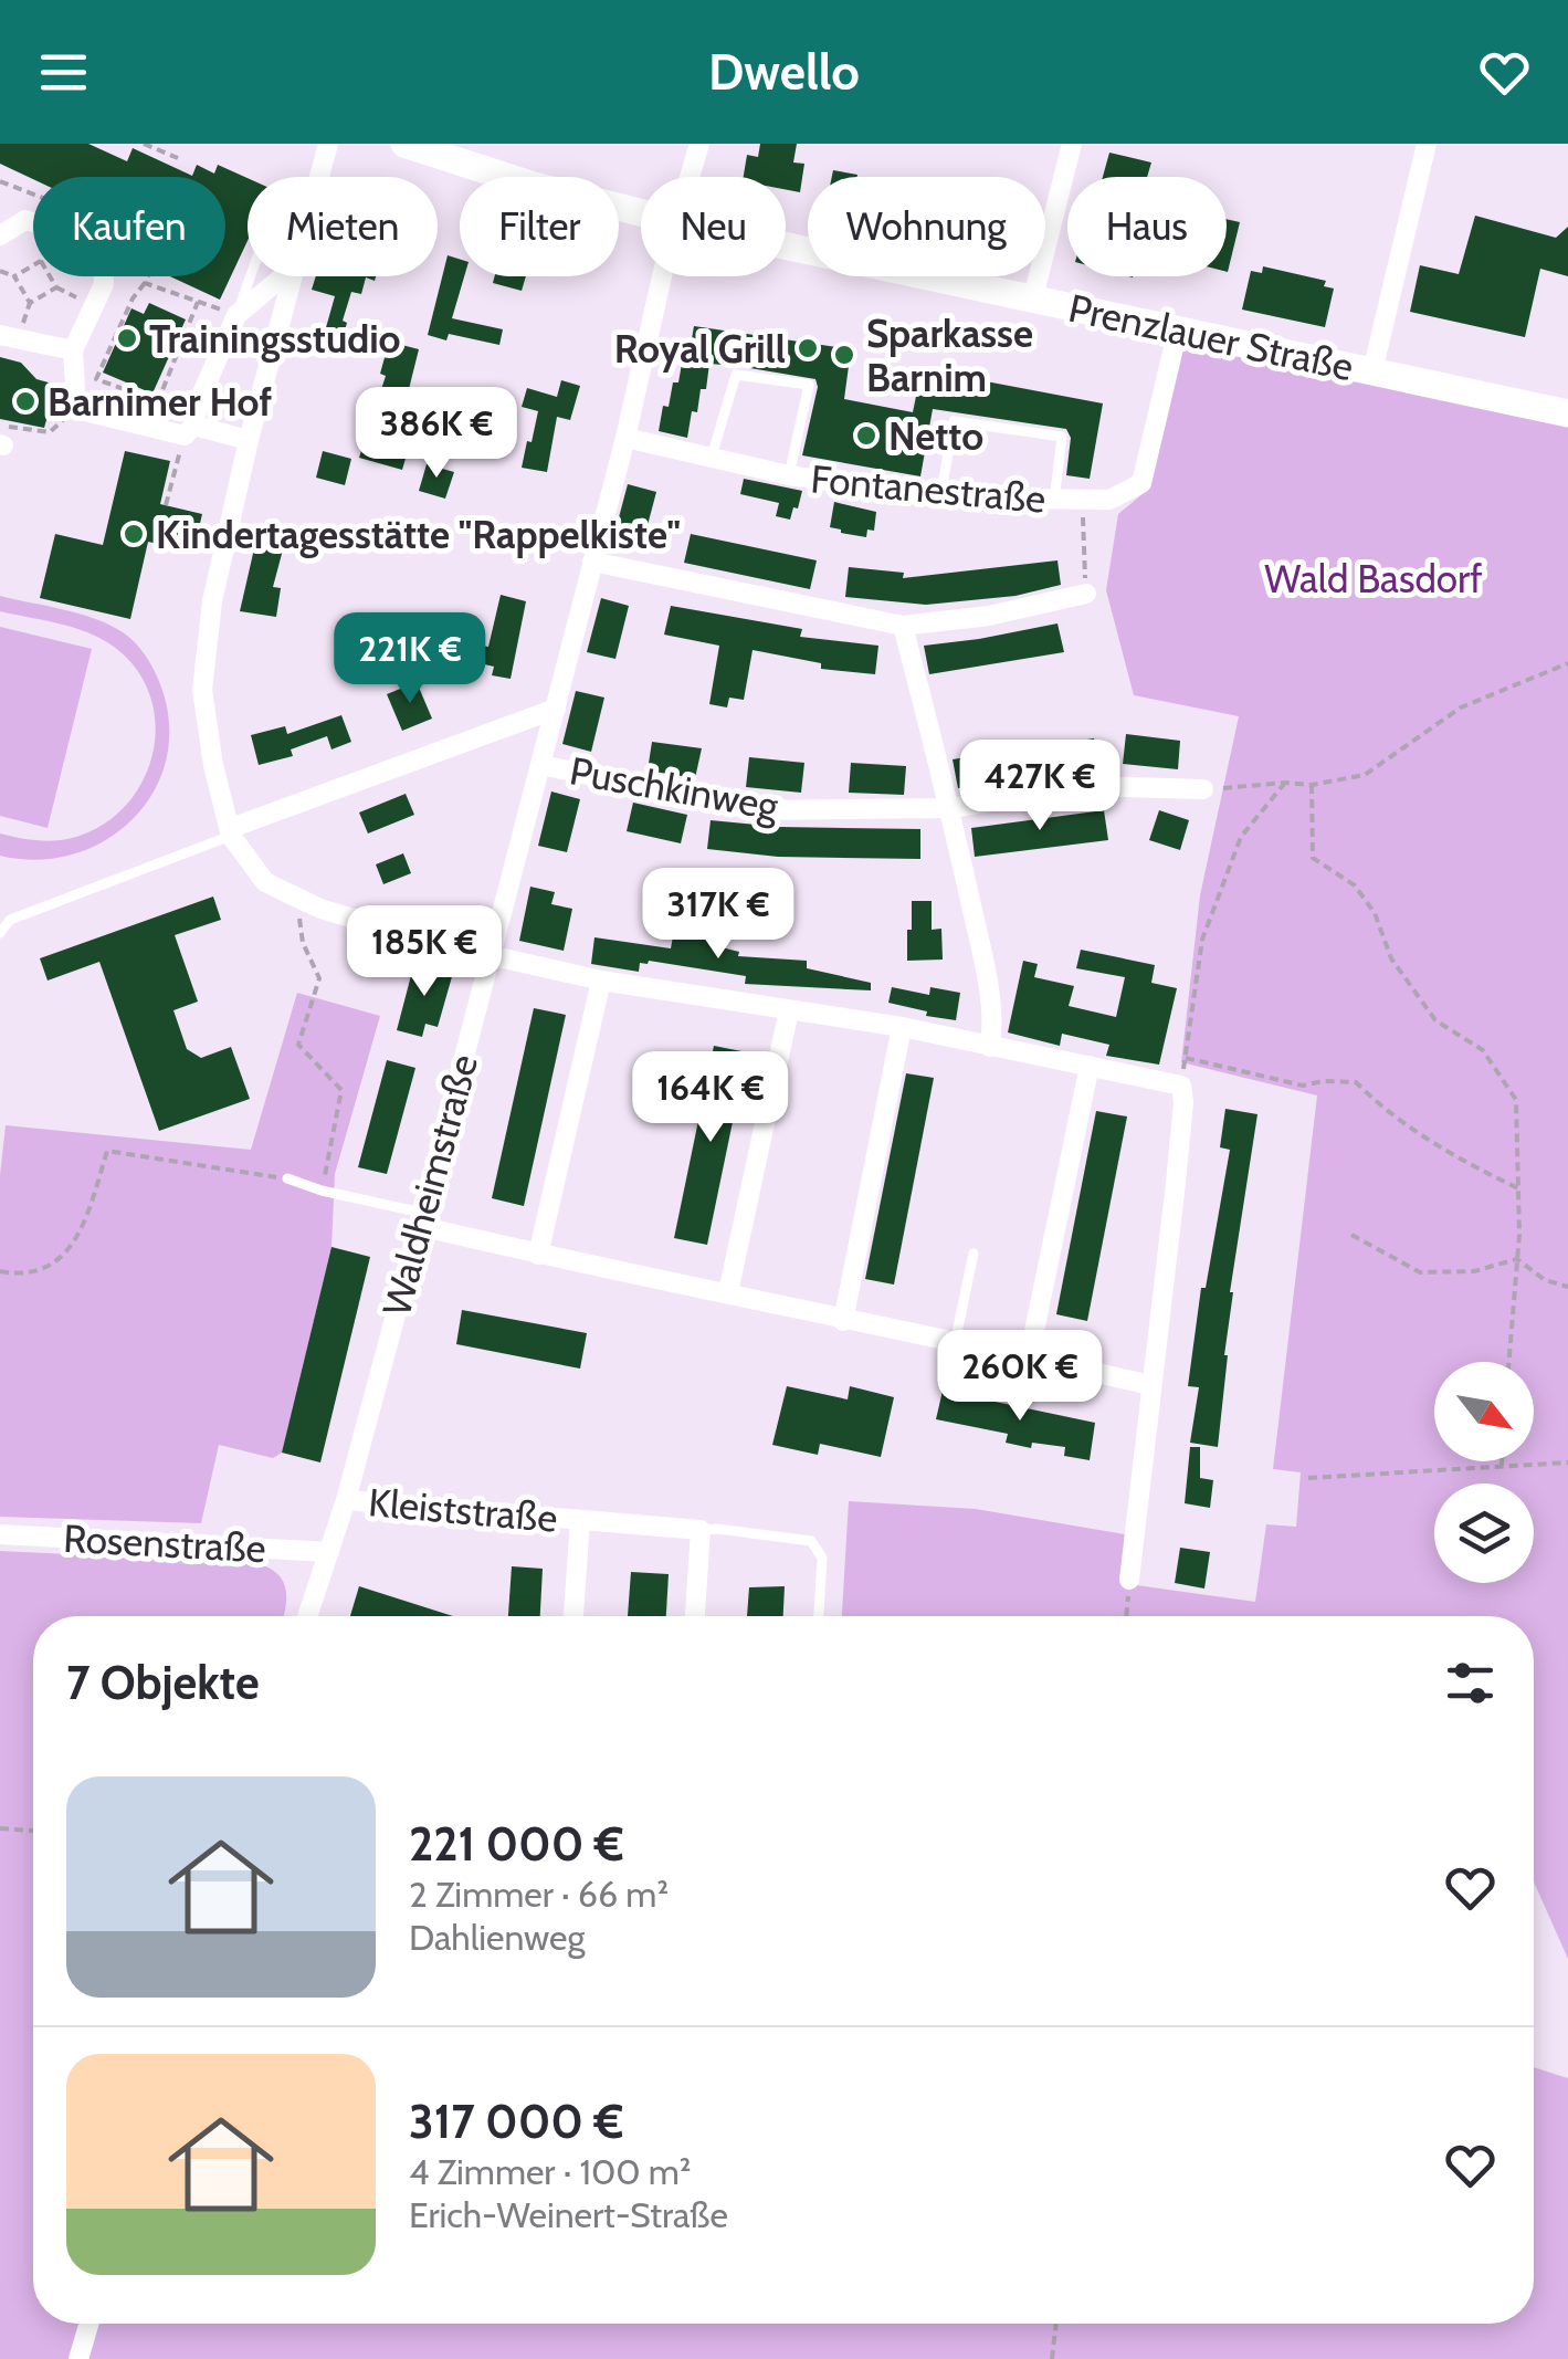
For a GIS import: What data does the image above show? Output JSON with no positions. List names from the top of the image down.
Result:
{
  "streets": {
    "main road": ["Prenzlauer Straße"],
    "street": [
      "Fontanestraße",
      "Puschkinweg",
      "Waldheimstraße",
      "Kleiststraße",
      "Rosenstraße"
    ]
  },
  "crossings": [
    ["Prenzlauer Straße", "Fontanestraße"],
    ["Fontanestraße", "Waldheimstraße"],
    ["Puschkinweg", "Waldheimstraße"],
    ["Waldheimstraße", "Kleiststraße"],
    ["Waldheimstraße", "Rosenstraße"]
  ],
  "parks": ["Wald Basdorf"],
  "places": [
    "Trainingsstudio",
    "Royal Grill",
    "Sparkasse Barnim",
    "Barnimer Hof",
    "Netto",
    "Kindertagesstätte \"Rappelkiste\""
  ],
  "north": "bottom right",
  "page": {
    "header": "Dwello",
    "chip": [
      "Kaufen",
      "Mieten",
      "Filter",
      "Neu",
      "Wohnung",
      "Haus"
    ],
    "price": [
      "386K €",
      "221K €",
      "427K €",
      "317K €",
      "185K €",
      "164K €",
      "260K €"
    ],
    "heading": "7 Objekte",
    "list": [
      {
        "name": "221 000 €",
        "note": "2 Zimmer · 66 m² · Dahlienweg"
      },
      {
        "name": "317 000 €",
        "note": "4 Zimmer · 100 m² · Erich-Weinert-Straße"
      }
    ]
  }
}
